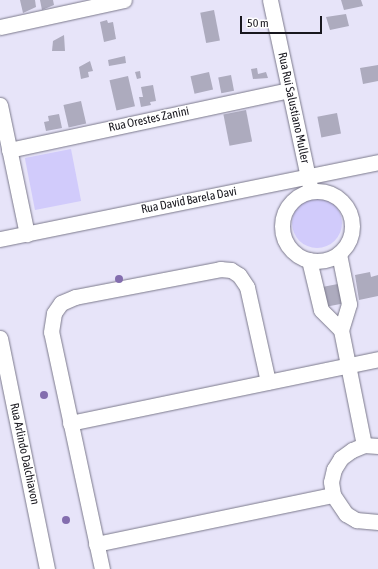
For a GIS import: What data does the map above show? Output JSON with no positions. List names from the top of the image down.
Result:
{
  "streets": {
    "street": [
      "Rua Rui Salustiano Muller",
      "Rua Orestes Zanini",
      "Rua David Barela Davi",
      "Rua Arlindo Dalchiavon"
    ]
  },
  "crossings": [
    ["Rua Rui Salustiano Muller", "Rua Orestes Zanini"],
    ["Rua Rui Salustiano Muller", "Rua David Barela Davi"]
  ],
  "scale_bar": "50 m"
}
